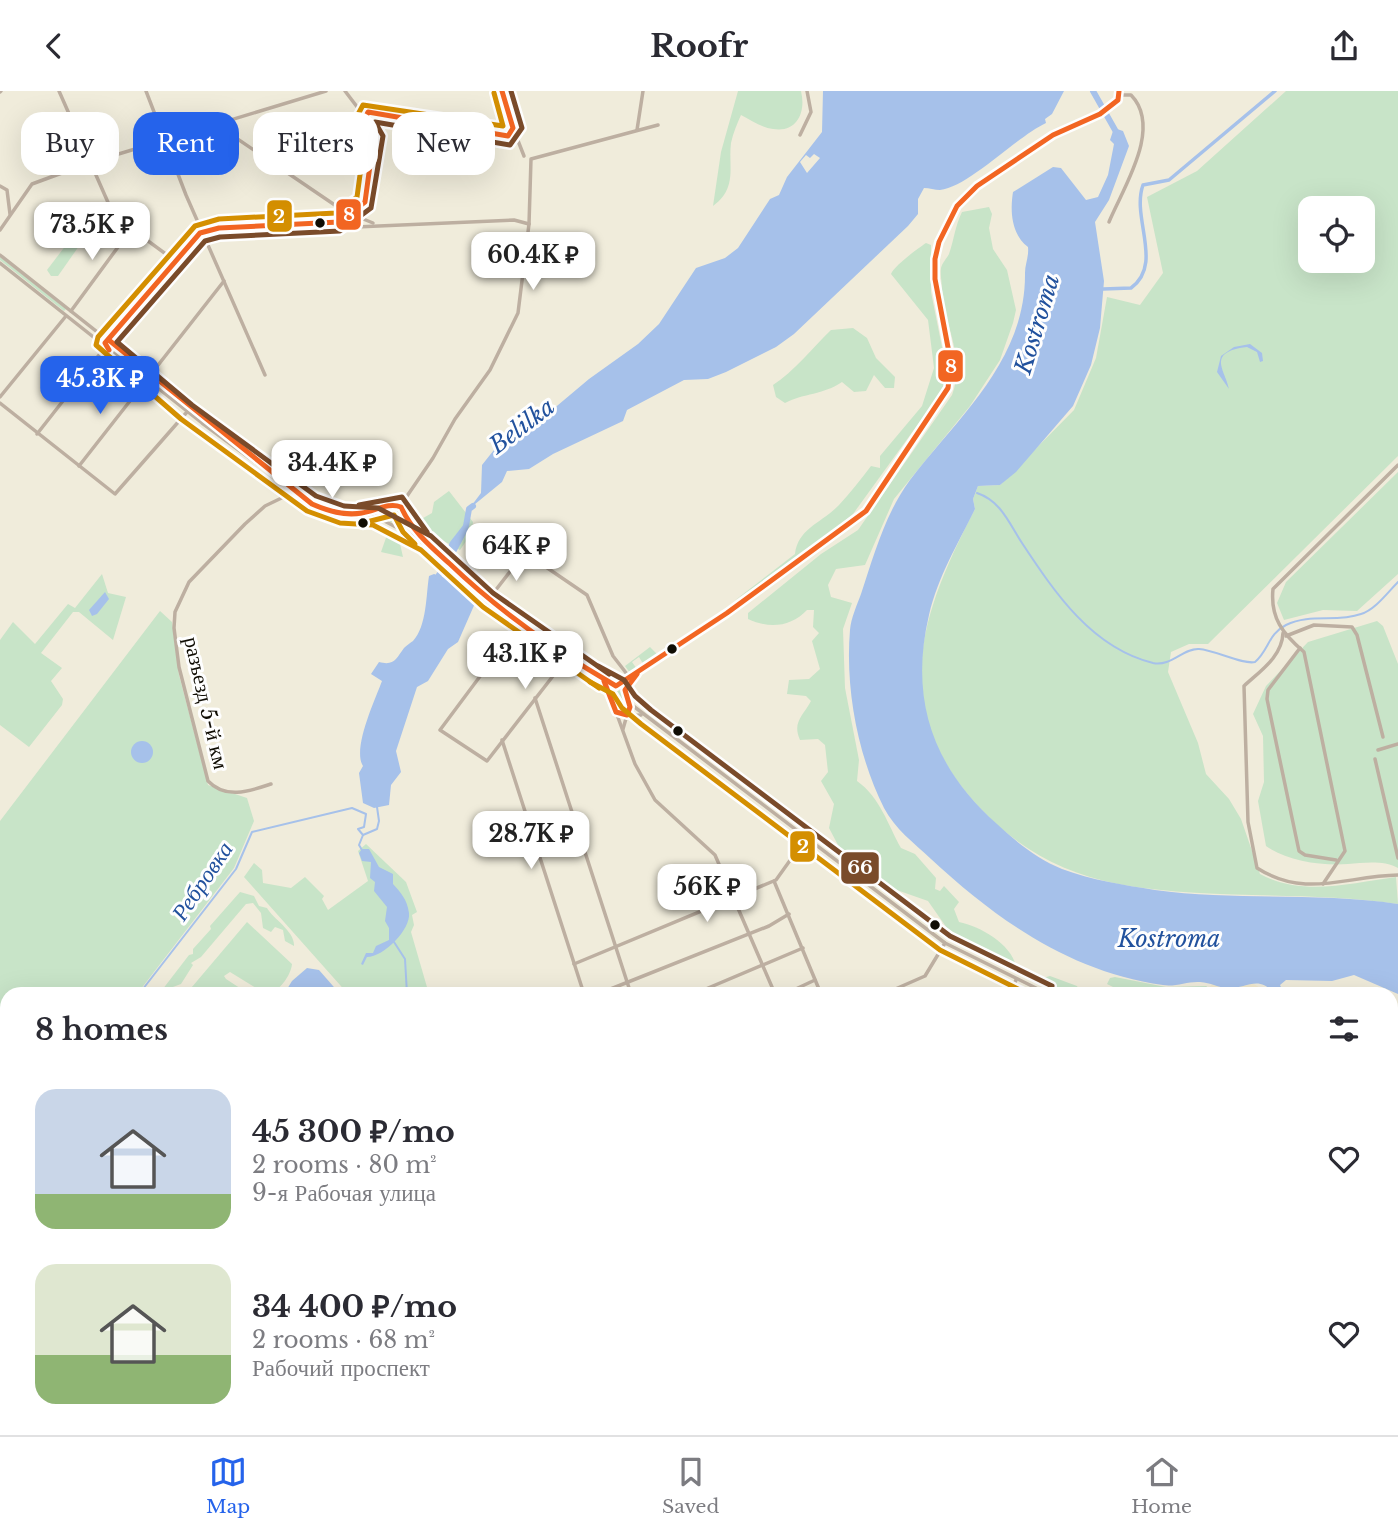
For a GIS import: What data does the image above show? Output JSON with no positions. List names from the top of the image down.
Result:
{
  "streets": {
    "street": ["разъезд 5-й км"]
  },
  "water": ["Kostroma", "Belilka", "Ребровка"],
  "lines": ["transit line 8", "transit line 66", "transit line 2"],
  "page": {
    "header": "Roofr",
    "chip": [
      "Buy",
      "Rent",
      "Filters",
      "New"
    ],
    "price": [
      "73.5K ₽",
      "60.4K ₽",
      "45.3K ₽",
      "34.4K ₽",
      "64K ₽",
      "43.1K ₽",
      "28.7K ₽",
      "56K ₽"
    ],
    "heading": "8 homes",
    "list": [
      {
        "name": "45 300 ₽/mo",
        "note": "2 rooms · 80 m² · 9-я Рабочая улица"
      },
      {
        "name": "34 400 ₽/mo",
        "note": "2 rooms · 68 m² · Рабочий проспект"
      }
    ],
    "tabs": ["Map", "Saved", "Home"]
  }
}
